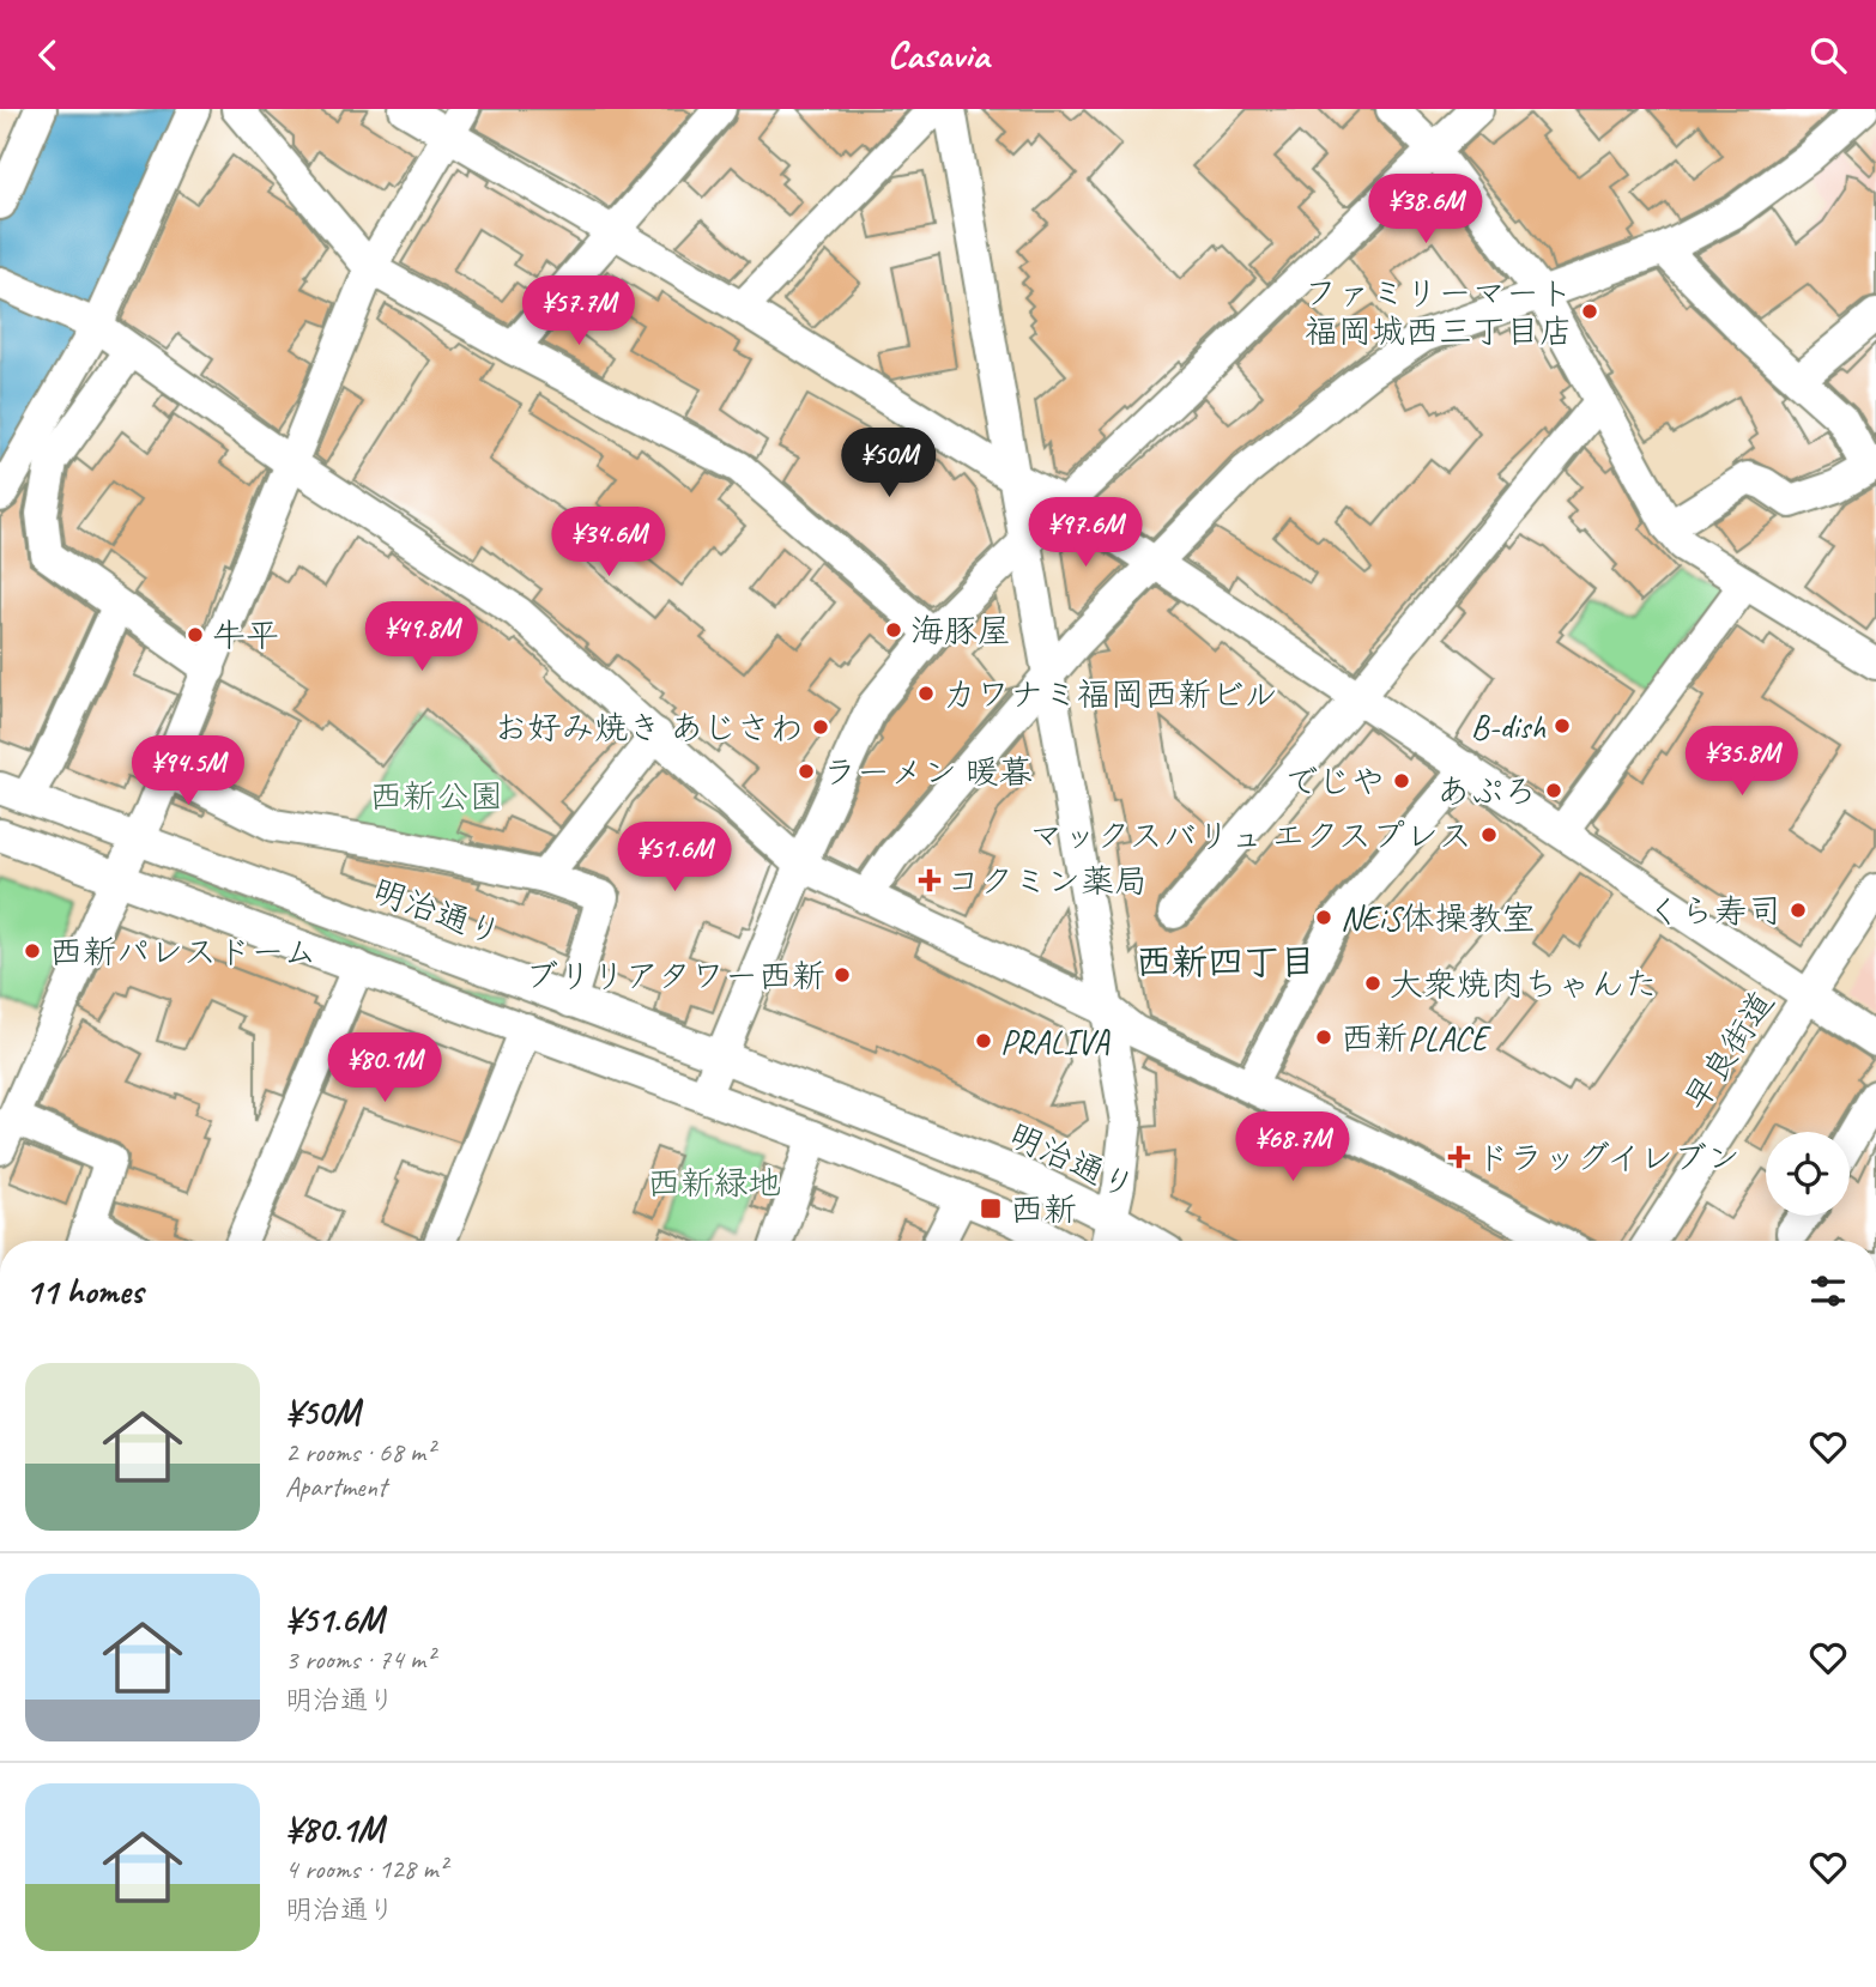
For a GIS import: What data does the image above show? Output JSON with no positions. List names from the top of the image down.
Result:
{
  "streets": {
    "street": ["明治通り", "早良街道"]
  },
  "districts": ["西新四丁目"],
  "parks": ["西新公園", "西新緑地"],
  "places": {
    "other": [
      "ファミリーマート 福岡城西三丁目店",
      "海豚屋",
      "牛平",
      "カワナミ福岡西新ビル",
      "B-dish",
      "お好み焼き あじさわ",
      "ラーメン 暖暮",
      "でじや",
      "あぷろ",
      "マックスバリュ エクスプレス",
      "くら寿司",
      "NEiS体操教室",
      "西新パレスドーム",
      "ブリリアタワー西新",
      "大衆焼肉ちゃんた",
      "西新PLACE",
      "PRALIVA"
    ],
    "health": ["コクミン薬局", "ドラッグイレブン"],
    "transit": ["西新"]
  },
  "page": {
    "header": "Casavia",
    "price": [
      "¥38.6M",
      "¥57.7M",
      "¥50M",
      "¥97.6M",
      "¥34.6M",
      "¥49.8M",
      "¥35.8M",
      "¥94.5M",
      "¥51.6M",
      "¥80.1M",
      "¥68.7M"
    ],
    "heading": "11 homes",
    "list": [
      {
        "name": "¥50M",
        "note": "2 rooms · 68 m² · Apartment"
      },
      {
        "name": "¥51.6M",
        "note": "3 rooms · 74 m² · 明治通り"
      },
      {
        "name": "¥80.1M",
        "note": "4 rooms · 128 m² · 明治通り"
      }
    ]
  }
}
